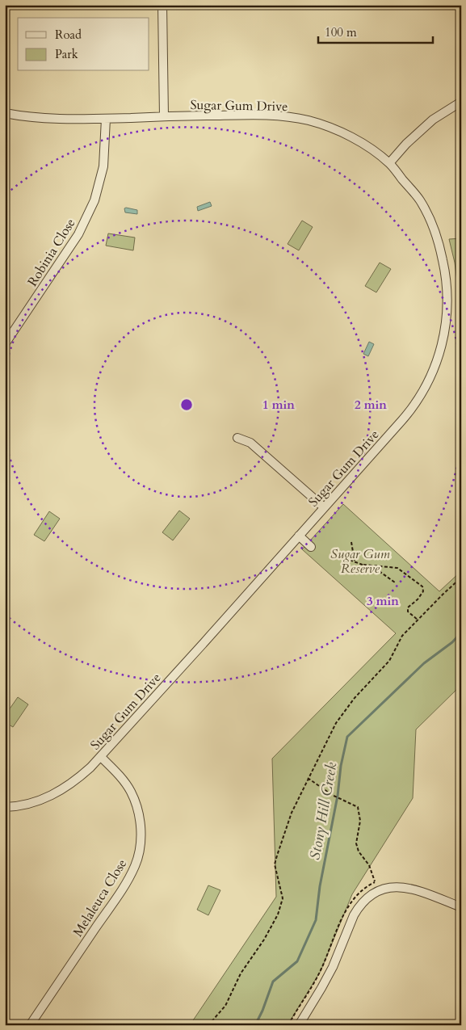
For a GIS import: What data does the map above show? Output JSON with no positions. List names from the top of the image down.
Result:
{
  "streets": {
    "street": ["Sugar Gum Drive", "Robinia Close", "Melaleuca Close"]
  },
  "crossings": [
    ["Sugar Gum Drive", "Robinia Close"],
    ["Sugar Gum Drive", "Melaleuca Close"]
  ],
  "water": ["Stony Hill Creek"],
  "parks": ["Sugar Gum Reserve"],
  "legend": ["Road", "Park"],
  "scale_bar": "100 m",
  "rings": ["1 min", "2 min", "3 min"]
}
